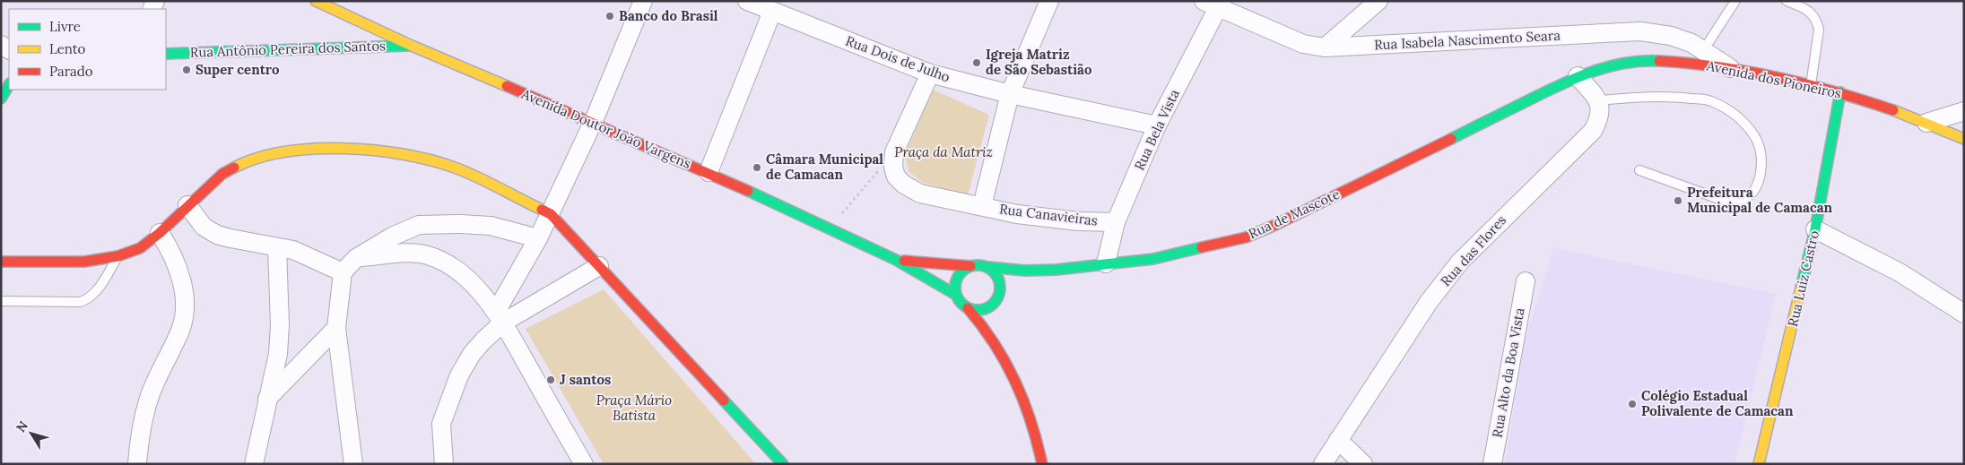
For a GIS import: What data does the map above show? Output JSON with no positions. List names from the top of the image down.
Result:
{
  "streets": {
    "main road": [
      "Rua Antônio Pereira dos Santos",
      "Avenida dos Pioneiros",
      "Avenida Doutor João Vargens",
      "Rua de Mascote",
      "Rua Luiz Castro"
    ],
    "street": [
      "Rua Isabela Nascimento Seara",
      "Rua Dois de Julho",
      "Rua Bela Vista",
      "Rua Canavieiras",
      "Rua das Flores",
      "Rua Alto da Boa Vista"
    ]
  },
  "crossings": [
    ["Rua Isabela Nascimento Seara", "Avenida dos Pioneiros"],
    ["Rua Isabela Nascimento Seara", "Rua Bela Vista"],
    ["Rua Antônio Pereira dos Santos", "Avenida Doutor João Vargens"],
    ["Rua Dois de Julho", "Rua Bela Vista"],
    ["Avenida dos Pioneiros", "Rua de Mascote"],
    ["Avenida dos Pioneiros", "Rua Luiz Castro"],
    ["Avenida Doutor João Vargens", "Rua de Mascote"],
    ["Rua Bela Vista", "Rua de Mascote"],
    ["Rua Bela Vista", "Rua Canavieiras"]
  ],
  "parks": ["Praça da Matriz", "Praça Mário Batista"],
  "places": [
    "Banco do Brasil",
    "Igreja Matriz de São Sebastião",
    "Super centro",
    "Câmara Municipal de Camacan",
    "Prefeitura Municipal de Camacan",
    "J santos",
    "Colégio Estadual Polivalente de Camacan"
  ],
  "legend": ["Livre", "Lento", "Parado"],
  "north": "top left"
}
